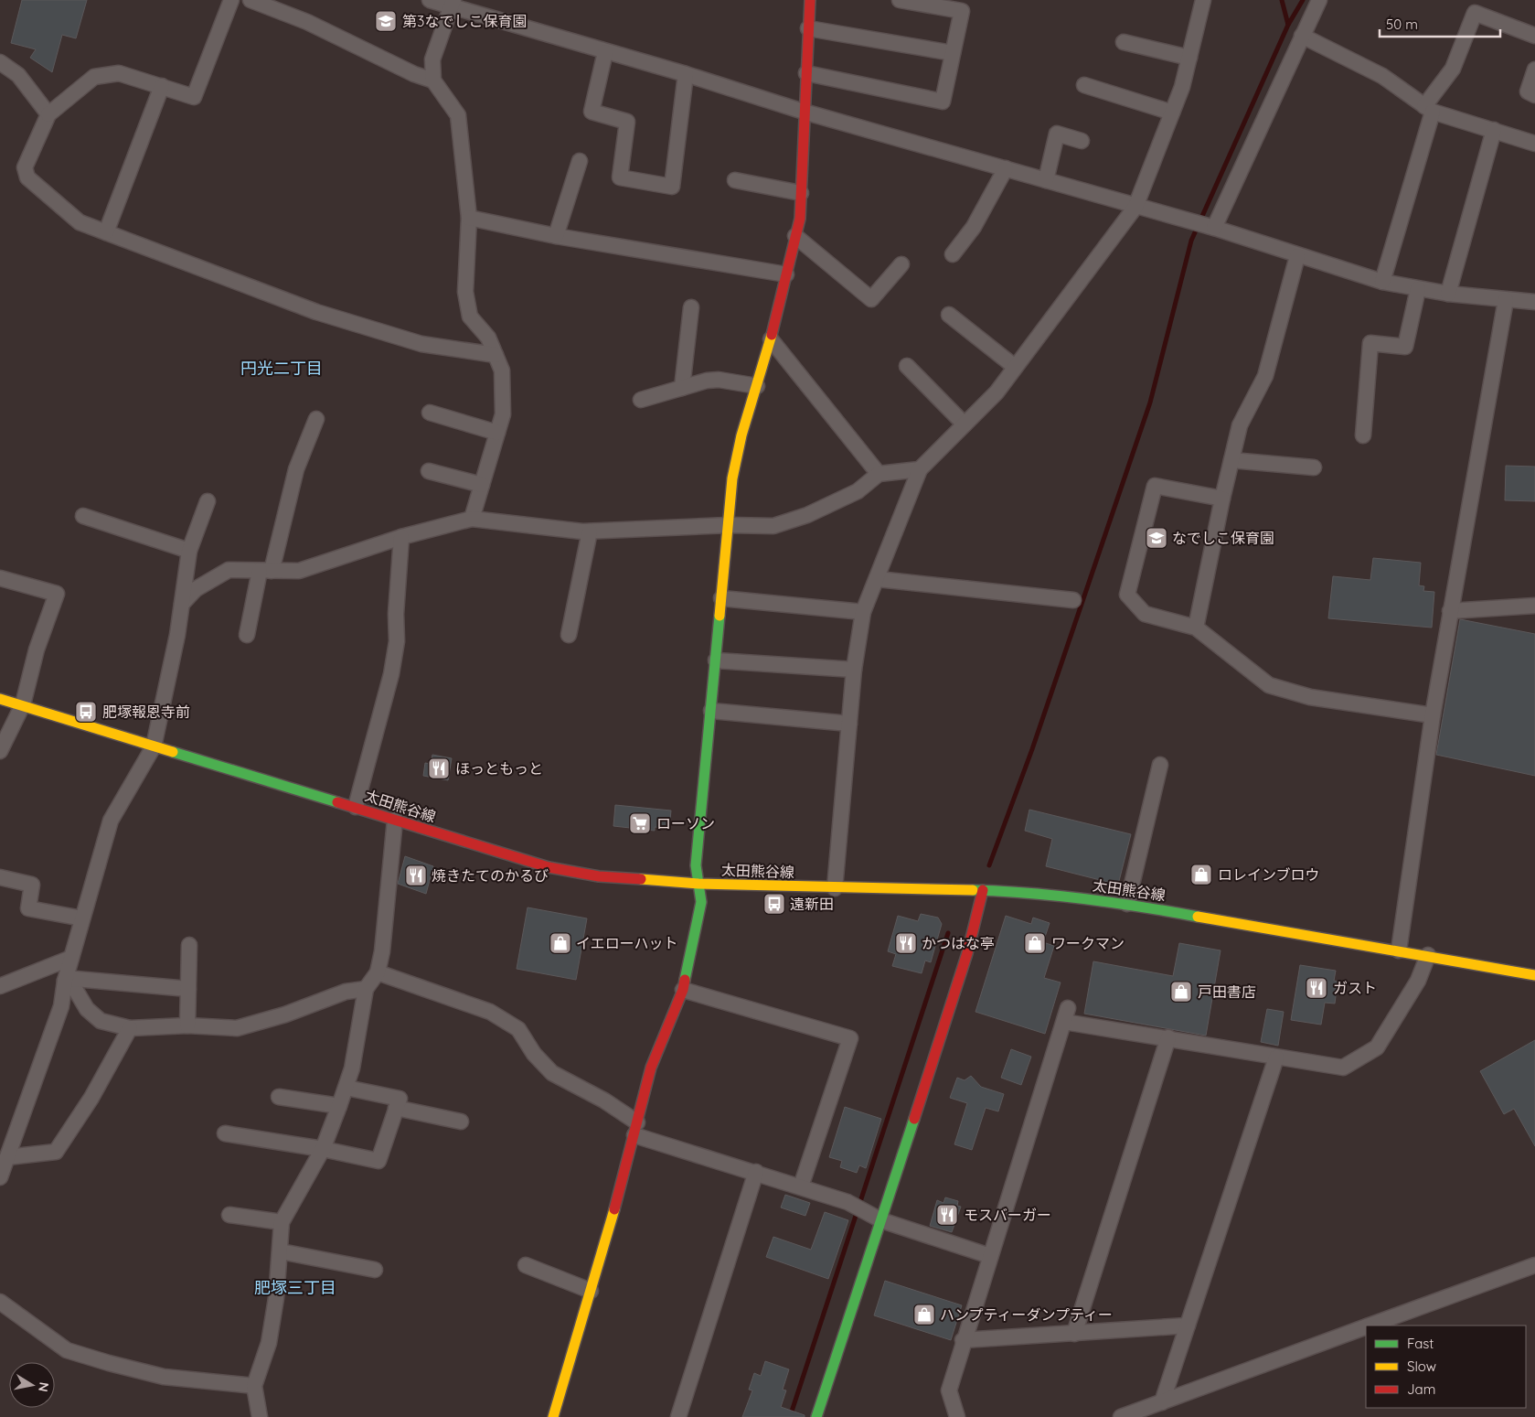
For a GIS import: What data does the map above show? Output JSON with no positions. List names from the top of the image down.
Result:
{
  "streets": {
    "street": ["太田熊谷線"]
  },
  "districts": ["円光二丁目", "肥塚三丁目"],
  "places": {
    "school or university": ["第3なでしこ保育園", "なでしこ保育園"],
    "bus stop": ["肥塚報恩寺前", "遠新田"],
    "restaurant": [
      "ほっともっと",
      "焼きたてのかるび",
      "かつはな亭",
      "ガスト",
      "モスバーガー"
    ],
    "supermarket": ["ローソン"],
    "shop": [
      "ロレインブロウ",
      "イエローハット",
      "ワークマン",
      "戸田書店",
      "ハンプティーダンプティー"
    ]
  },
  "legend": ["Fast", "Slow", "Jam"],
  "scale_bar": "50 m",
  "north": "right"
}
